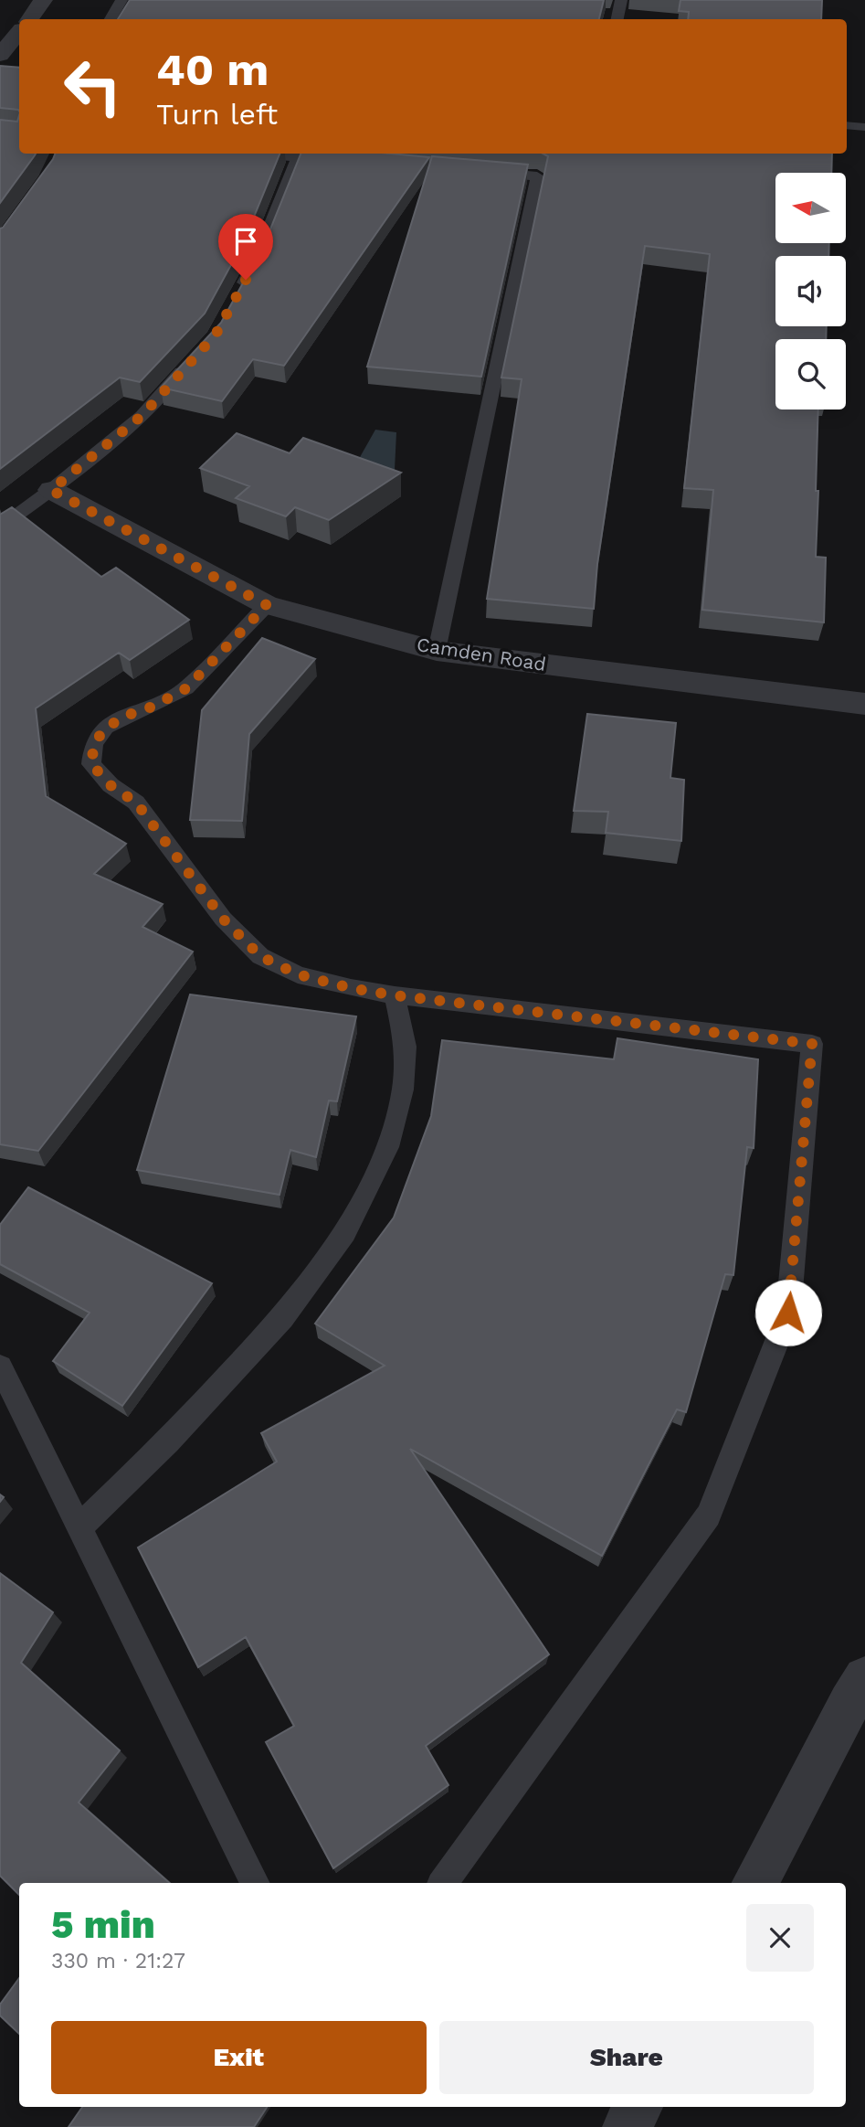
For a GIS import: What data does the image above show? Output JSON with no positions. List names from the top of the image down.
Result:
{
  "streets": {
    "street": ["Camden Road"]
  },
  "north": "left",
  "page": {
    "turn": ["40 m", "Turn left"],
    "heading": ["5 min", "330 m · 21:27"],
    "buttons": ["Exit", "Share"]
  }
}
